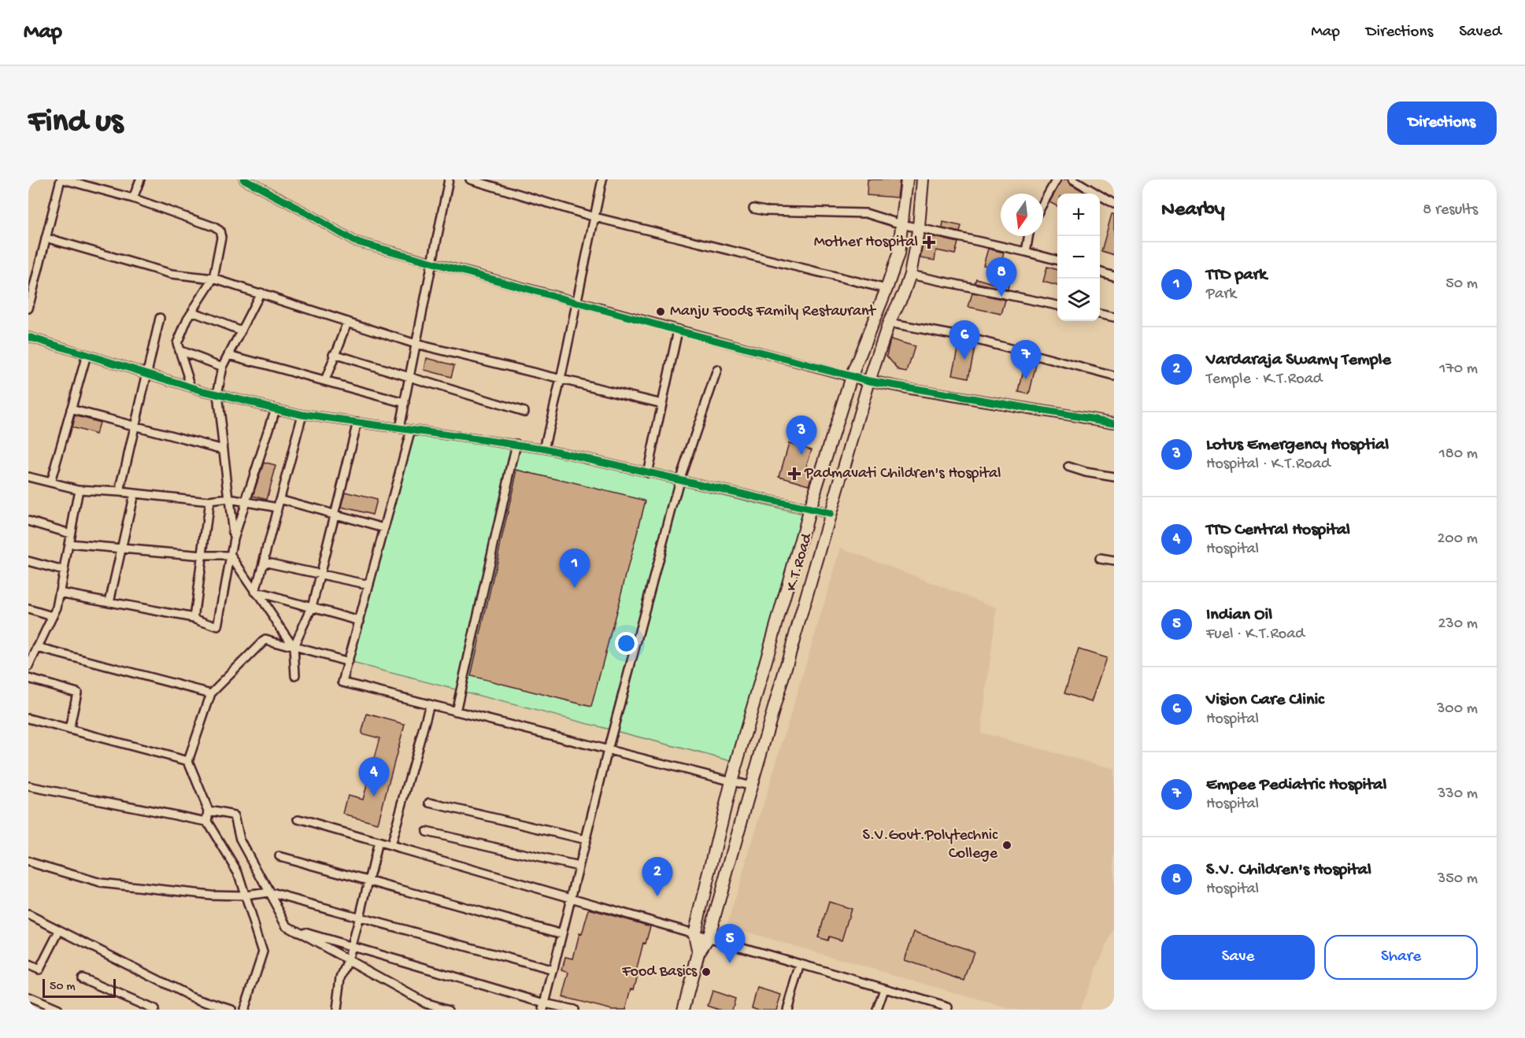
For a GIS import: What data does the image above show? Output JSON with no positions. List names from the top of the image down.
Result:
{
  "streets": {
    "main road": ["K.T.Road"]
  },
  "places": {
    "health": ["Mother Hospital", "Padmavati Children's Hospital"],
    "other": ["Manju Foods Family Restaurant", "S.V.Govt.Polytechnic College", "Food Basics"]
  },
  "scale_bar": "50 m",
  "north": "bottom",
  "page": {
    "header": "Map",
    "nav": ["Map", "Directions", "Saved"],
    "buttons": [
      "Directions",
      ["Save", "Share"]
    ],
    "title": "Find us",
    "heading": ["Nearby", "8 results"],
    "map_buttons": ["+", "−"],
    "list": [
      {
        "mark": "1",
        "name": "TTD park",
        "note": "Park",
        "value": "50 m"
      },
      {
        "mark": "2",
        "name": "Vardaraja Swamy Temple",
        "note": "Temple · K.T.Road",
        "value": "170 m"
      },
      {
        "mark": "3",
        "name": "Lotus Emergency Hosptial",
        "note": "Hospital · K.T.Road",
        "value": "180 m"
      },
      {
        "mark": "4",
        "name": "TTD Central Hospital",
        "note": "Hospital",
        "value": "200 m"
      },
      {
        "mark": "5",
        "name": "Indian Oil",
        "note": "Fuel · K.T.Road",
        "value": "230 m"
      },
      {
        "mark": "6",
        "name": "Vision Care Clinic",
        "note": "Hospital",
        "value": "300 m"
      },
      {
        "mark": "7",
        "name": "Empee Pediatric Hospital",
        "note": "Hospital",
        "value": "330 m"
      },
      {
        "mark": "8",
        "name": "S.V. Children's Hospital",
        "note": "Hospital",
        "value": "350 m"
      }
    ],
    "pins": [
      "8",
      "6",
      "7",
      "3",
      "1",
      "4",
      "2",
      "5"
    ],
    "scale": "50 m"
  }
}
